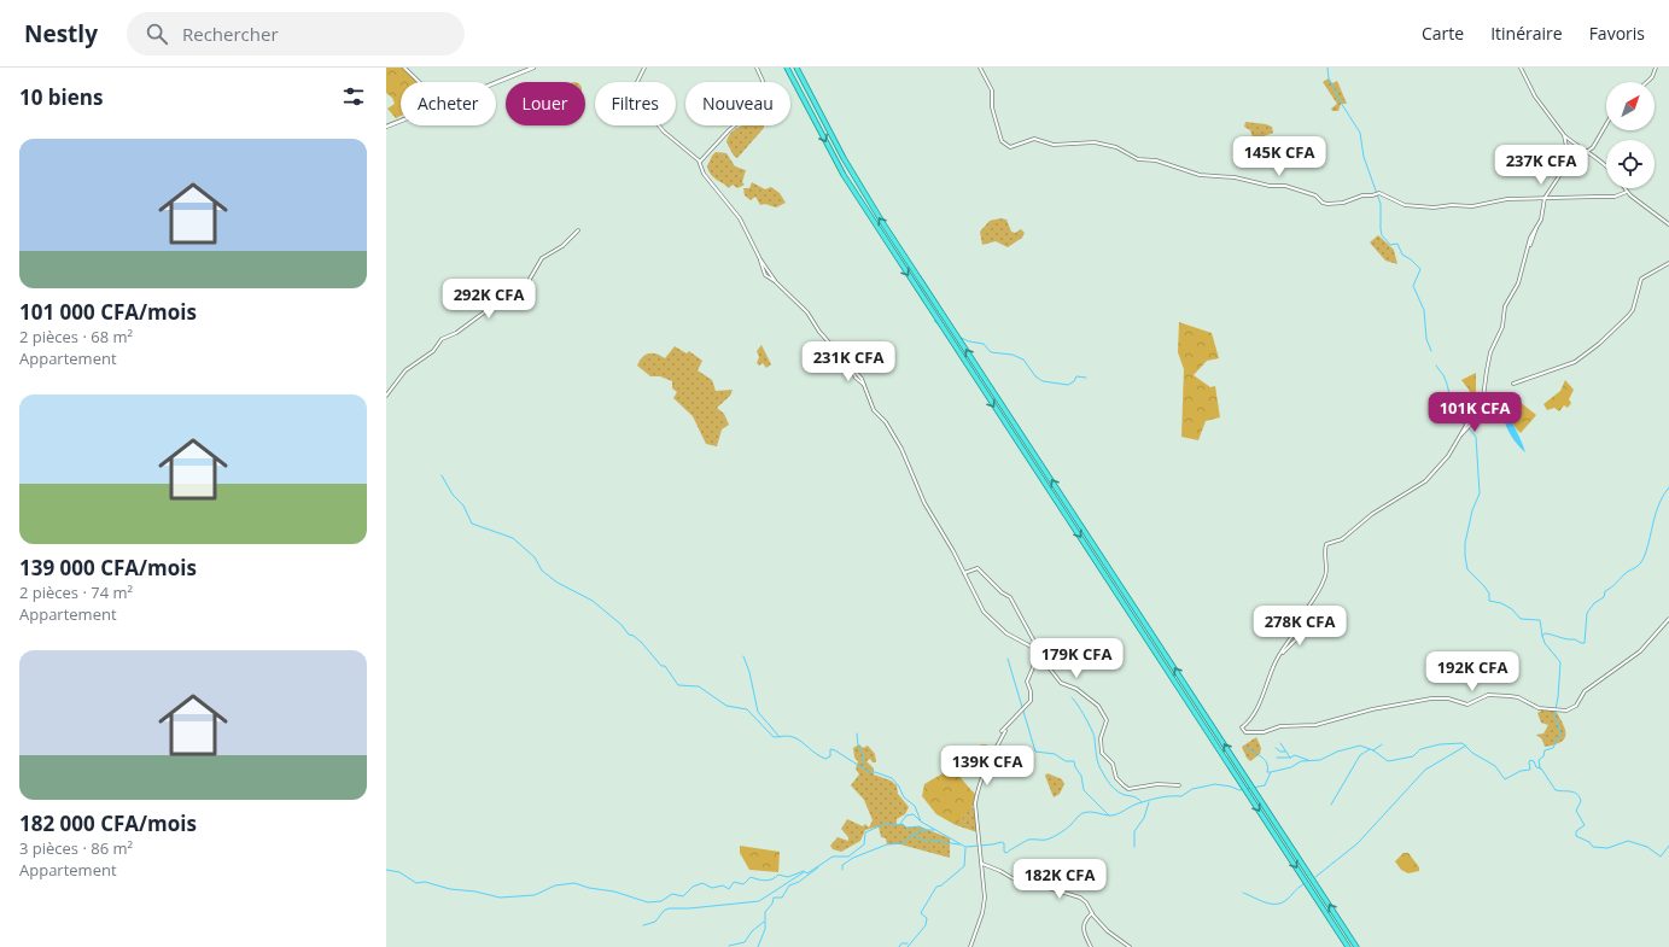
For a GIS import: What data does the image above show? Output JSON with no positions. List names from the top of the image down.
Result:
{
  "north": "top right",
  "page": {
    "header": "Nestly",
    "search": "Rechercher",
    "nav": ["Carte", "Itinéraire", "Favoris"],
    "heading": "10 biens",
    "chip": [
      "Acheter",
      "Louer",
      "Filtres",
      "Nouveau"
    ],
    "list": [
      {
        "name": "101 000 CFA/mois",
        "note": "2 pièces · 68 m² · Appartement"
      },
      {
        "name": "139 000 CFA/mois",
        "note": "2 pièces · 74 m² · Appartement"
      },
      {
        "name": "182 000 CFA/mois",
        "note": "3 pièces · 86 m² · Appartement"
      }
    ],
    "price": [
      "145K CFA",
      "237K CFA",
      "292K CFA",
      "231K CFA",
      "101K CFA",
      "278K CFA",
      "179K CFA",
      "192K CFA",
      "139K CFA",
      "182K CFA"
    ]
  }
}
